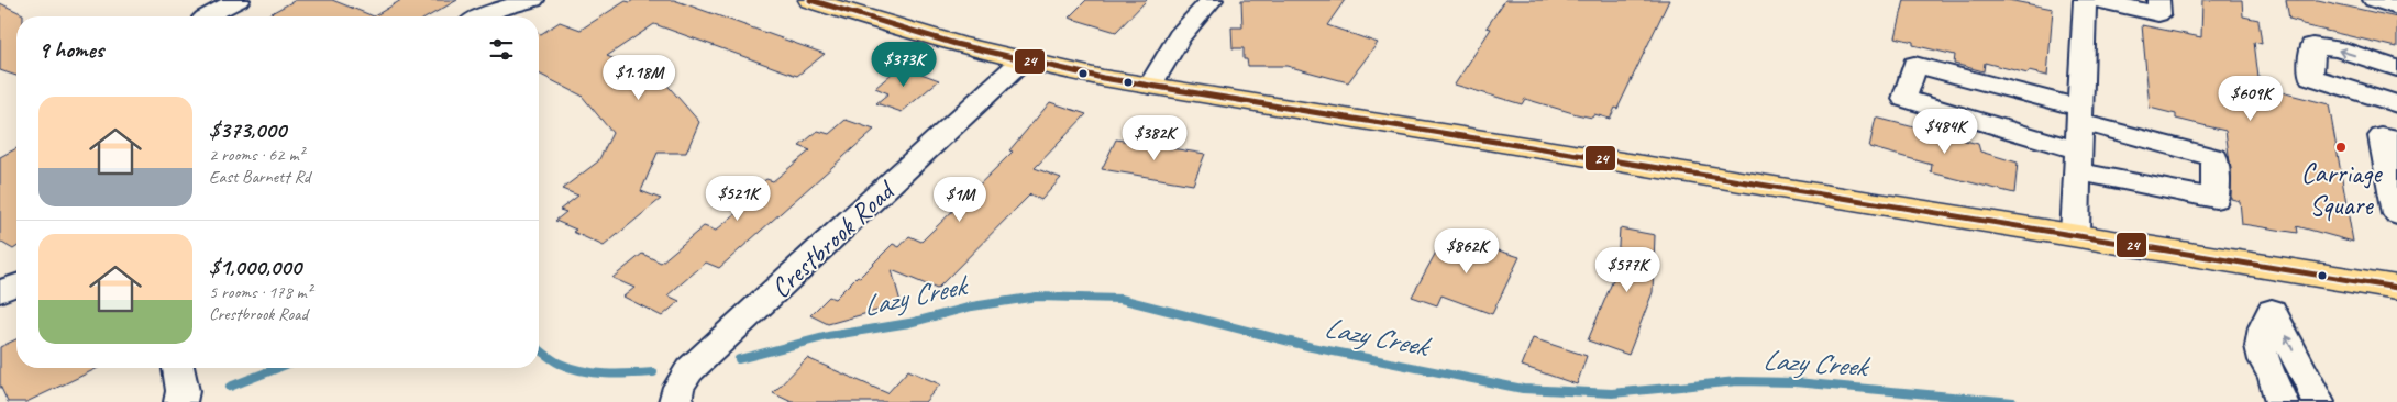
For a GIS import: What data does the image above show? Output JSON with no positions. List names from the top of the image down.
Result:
{
  "streets": {
    "street": ["Crestbrook Road"]
  },
  "water": ["Lazy Creek"],
  "places": ["Carriage Square"],
  "lines": ["transit line 24"],
  "page": {
    "heading": "9 homes",
    "price": [
      "$373K",
      "$1.18M",
      "$609K",
      "$484K",
      "$382K",
      "$521K",
      "$1M",
      "$862K",
      "$577K"
    ],
    "list": [
      {
        "name": "$373,000",
        "note": "2 rooms · 62 m² · East Barnett Rd"
      },
      {
        "name": "$1,000,000",
        "note": "5 rooms · 178 m² · Crestbrook Road"
      }
    ]
  }
}
